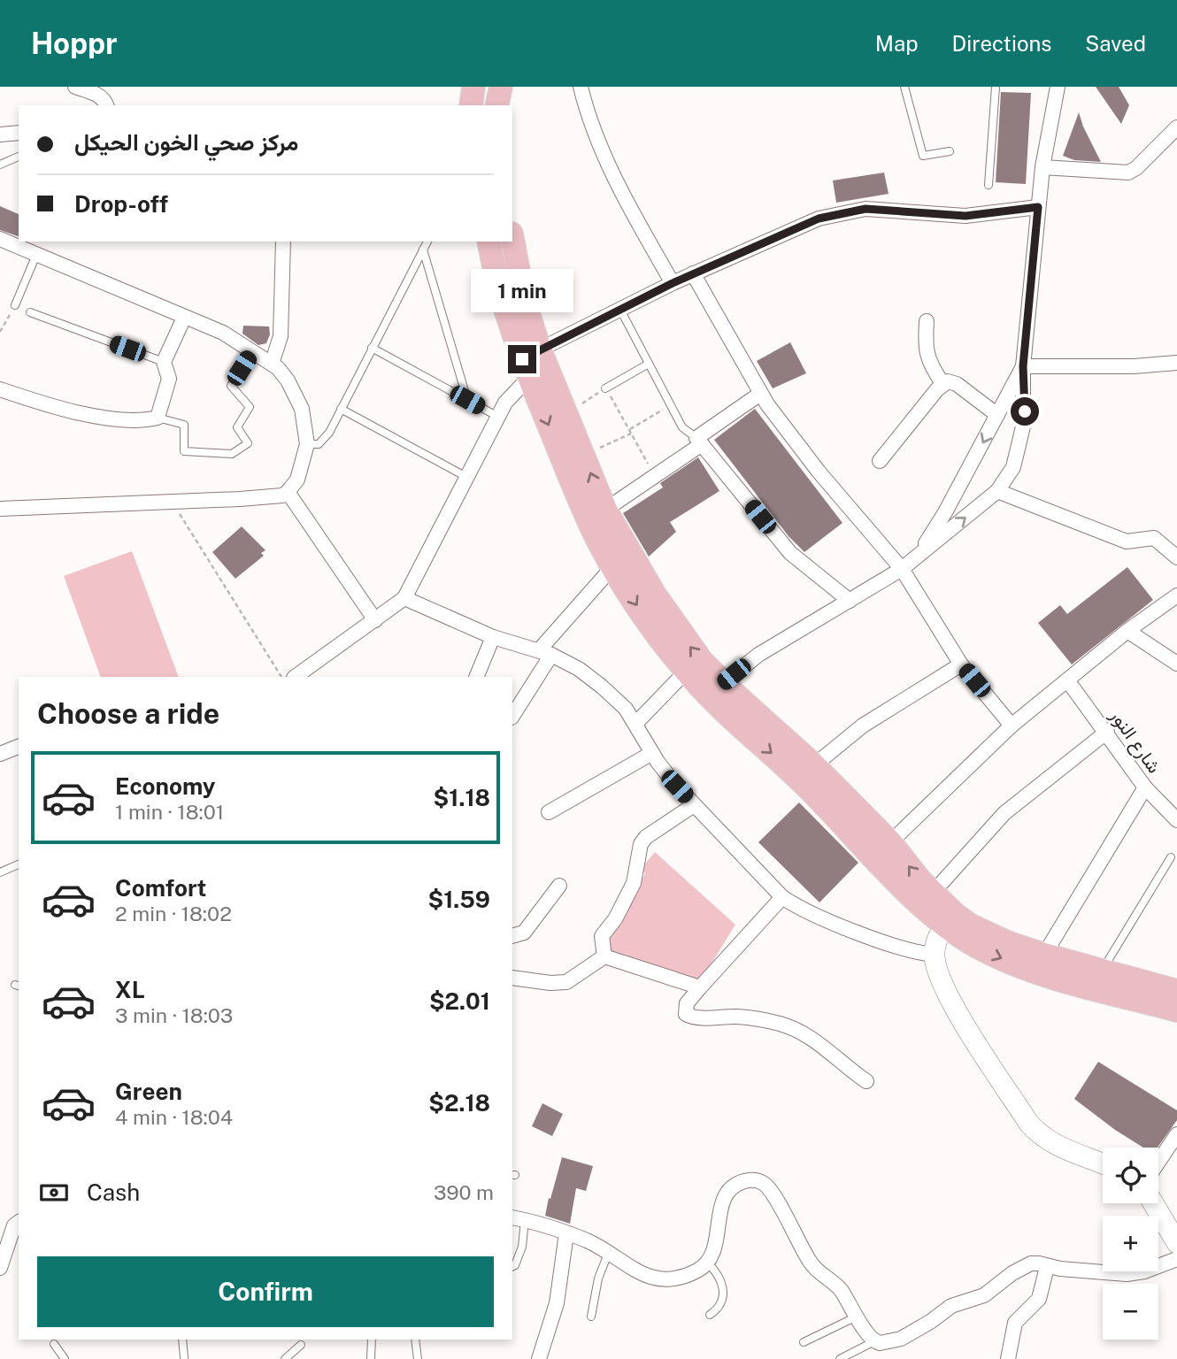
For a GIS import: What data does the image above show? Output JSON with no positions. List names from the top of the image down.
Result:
{
  "streets": {
    "street": ["شارع النور"]
  },
  "page": {
    "header": "Hoppr",
    "nav": ["Map", "Directions", "Saved"],
    "banner": ["مركز صحي الخون الحيكل", "Drop-off"],
    "bubble": "1 min",
    "heading": "Choose a ride",
    "list": [
      {
        "name": "Economy",
        "note": "1 min · 18:01",
        "value": "$1.18"
      },
      {
        "name": "Comfort",
        "note": "2 min · 18:02",
        "value": "$1.59"
      },
      {
        "name": "XL",
        "note": "3 min · 18:03",
        "value": "$2.01"
      },
      {
        "name": "Green",
        "note": "4 min · 18:04",
        "value": "$2.18"
      }
    ],
    "map_buttons": ["+", "−"],
    "pay": ["Cash", "390 m"],
    "buttons": "Confirm"
  }
}
